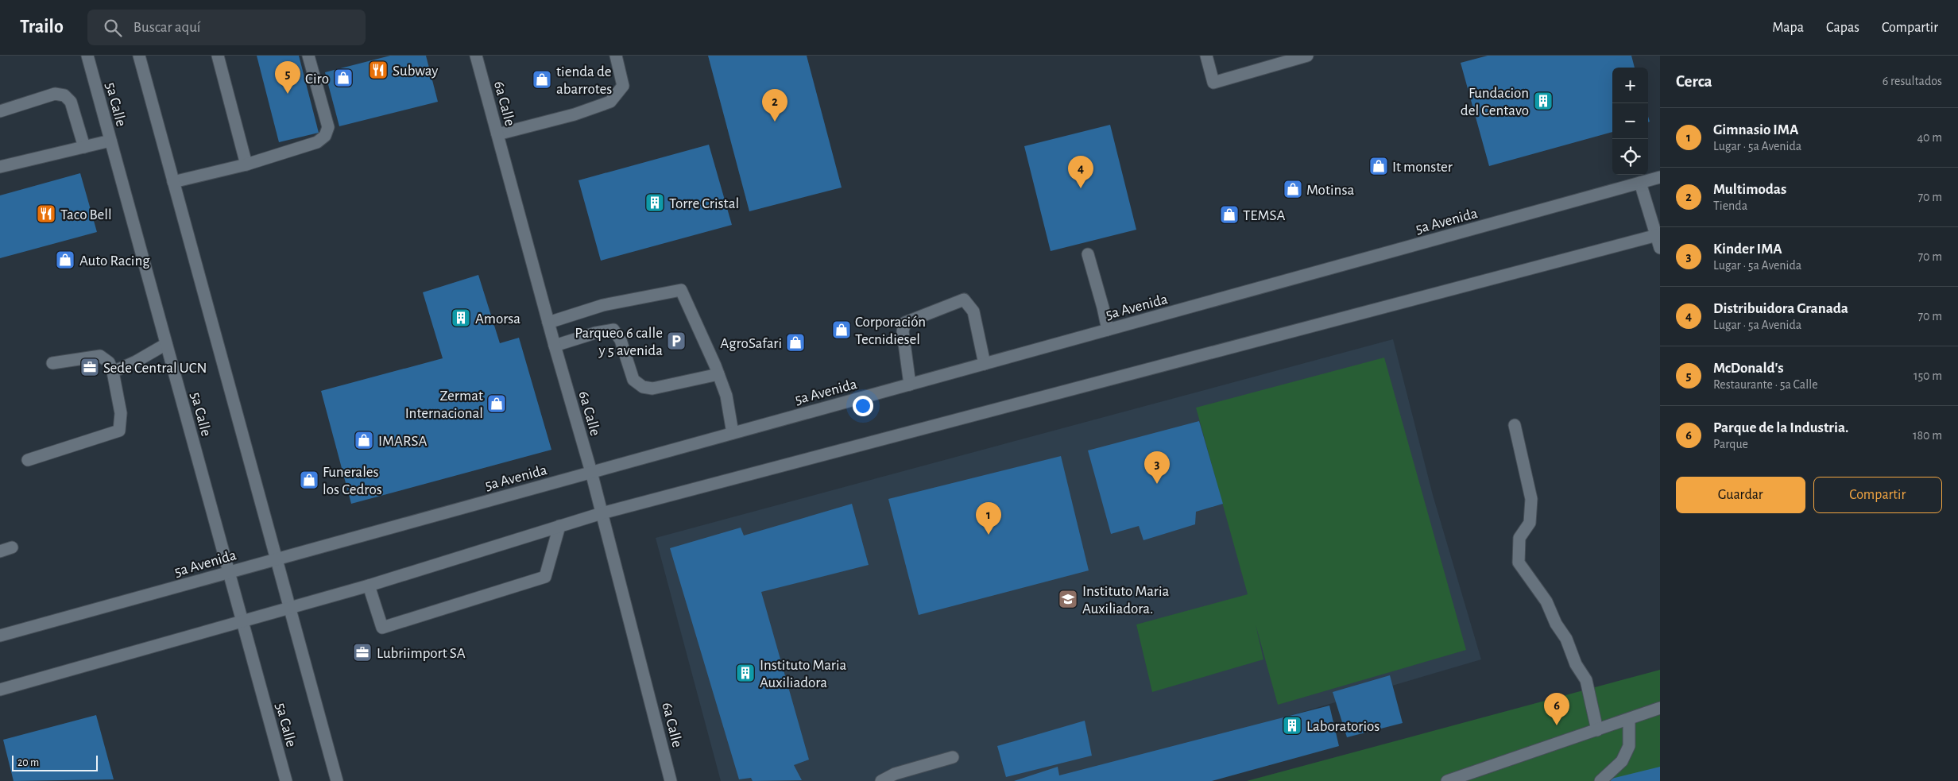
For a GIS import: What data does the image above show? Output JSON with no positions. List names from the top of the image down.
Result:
{
  "streets": {
    "street": ["6a Calle", "5a Calle", "5a Avenida"]
  },
  "crossings": [
    ["6a Calle", "5a Avenida"],
    ["5a Calle", "5a Avenida"]
  ],
  "places": {
    "restaurant": ["Subway", "Taco Bell"],
    "shop": [
      "Ciro",
      "tienda de abarrotes",
      "It monster",
      "Motinsa",
      "TEMSA",
      "Auto Racing",
      "Corporación Tecnidiesel",
      "AgroSafari",
      "Zermat Internacional",
      "IMARSA",
      "Funerales los Cedros"
    ],
    "building": [
      "Fundacion del Centavo",
      "Torre Cristal",
      "Amorsa",
      "Instituto Maria Auxiliadora",
      "Laboratorios"
    ],
    "parking": ["Parqueo 6 calle y 5 avenida"],
    "office": ["Sede Central UCN", "Lubriimport SA"],
    "school or university": ["Instituto Maria Auxiliadora."]
  },
  "scale_bar": "20 m",
  "page": {
    "header": "Trailo",
    "search": "Buscar aquí",
    "nav": ["Mapa", "Capas", "Compartir"],
    "heading": ["Cerca", "6 resultados"],
    "pins": [
      "5",
      "2",
      "4",
      "3",
      "1",
      "6"
    ],
    "map_buttons": ["+", "−"],
    "list": [
      {
        "mark": "1",
        "name": "Gimnasio IMA",
        "note": "Lugar · 5a Avenida",
        "value": "40 m"
      },
      {
        "mark": "2",
        "name": "Multimodas",
        "note": "Tienda",
        "value": "70 m"
      },
      {
        "mark": "3",
        "name": "Kinder IMA",
        "note": "Lugar · 5a Avenida",
        "value": "70 m"
      },
      {
        "mark": "4",
        "name": "Distribuidora Granada",
        "note": "Lugar · 5a Avenida",
        "value": "70 m"
      },
      {
        "mark": "5",
        "name": "McDonald's",
        "note": "Restaurante · 5a Calle",
        "value": "150 m"
      },
      {
        "mark": "6",
        "name": "Parque de la Industria.",
        "note": "Parque",
        "value": "180 m"
      }
    ],
    "buttons": ["Guardar", "Compartir"],
    "scale": "20 m"
  }
}
